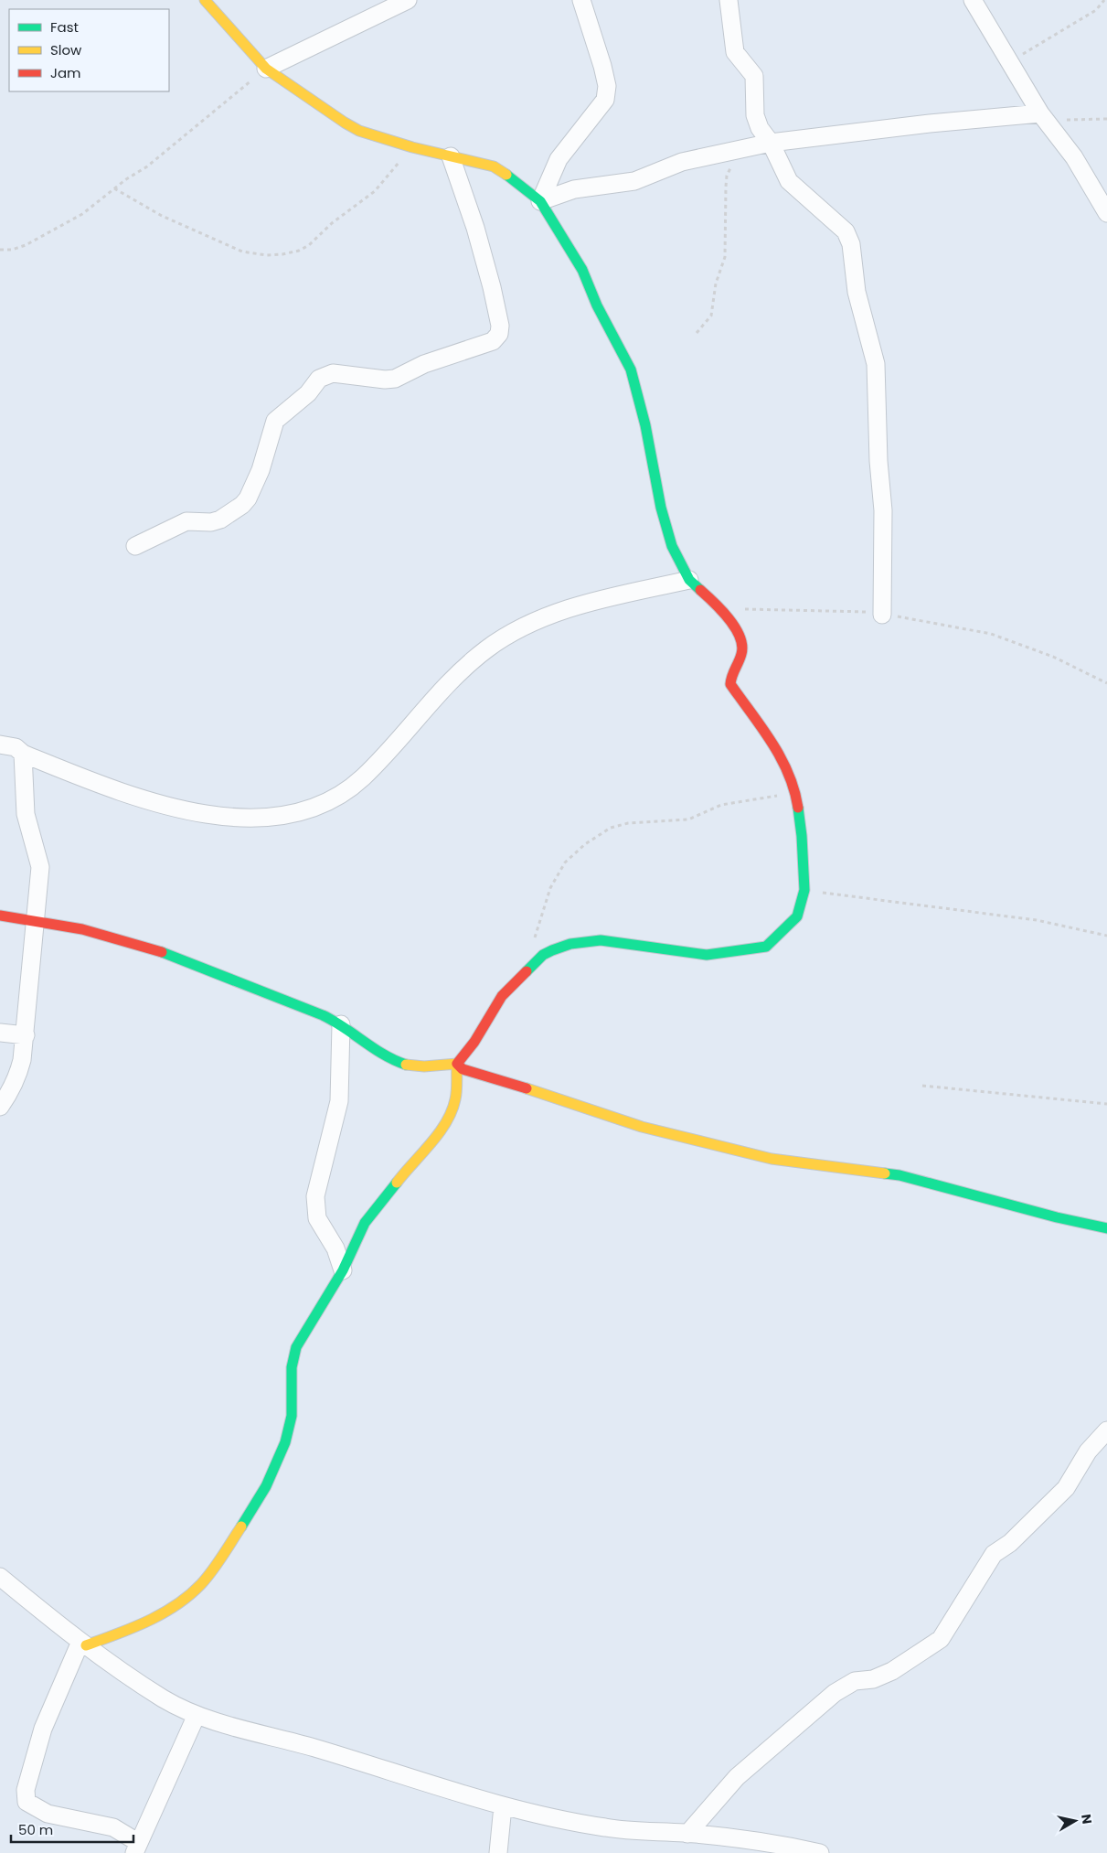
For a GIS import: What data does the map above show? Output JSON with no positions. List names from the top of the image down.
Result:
{
  "legend": ["Fast", "Slow", "Jam"],
  "scale_bar": "50 m",
  "north": "right"
}
